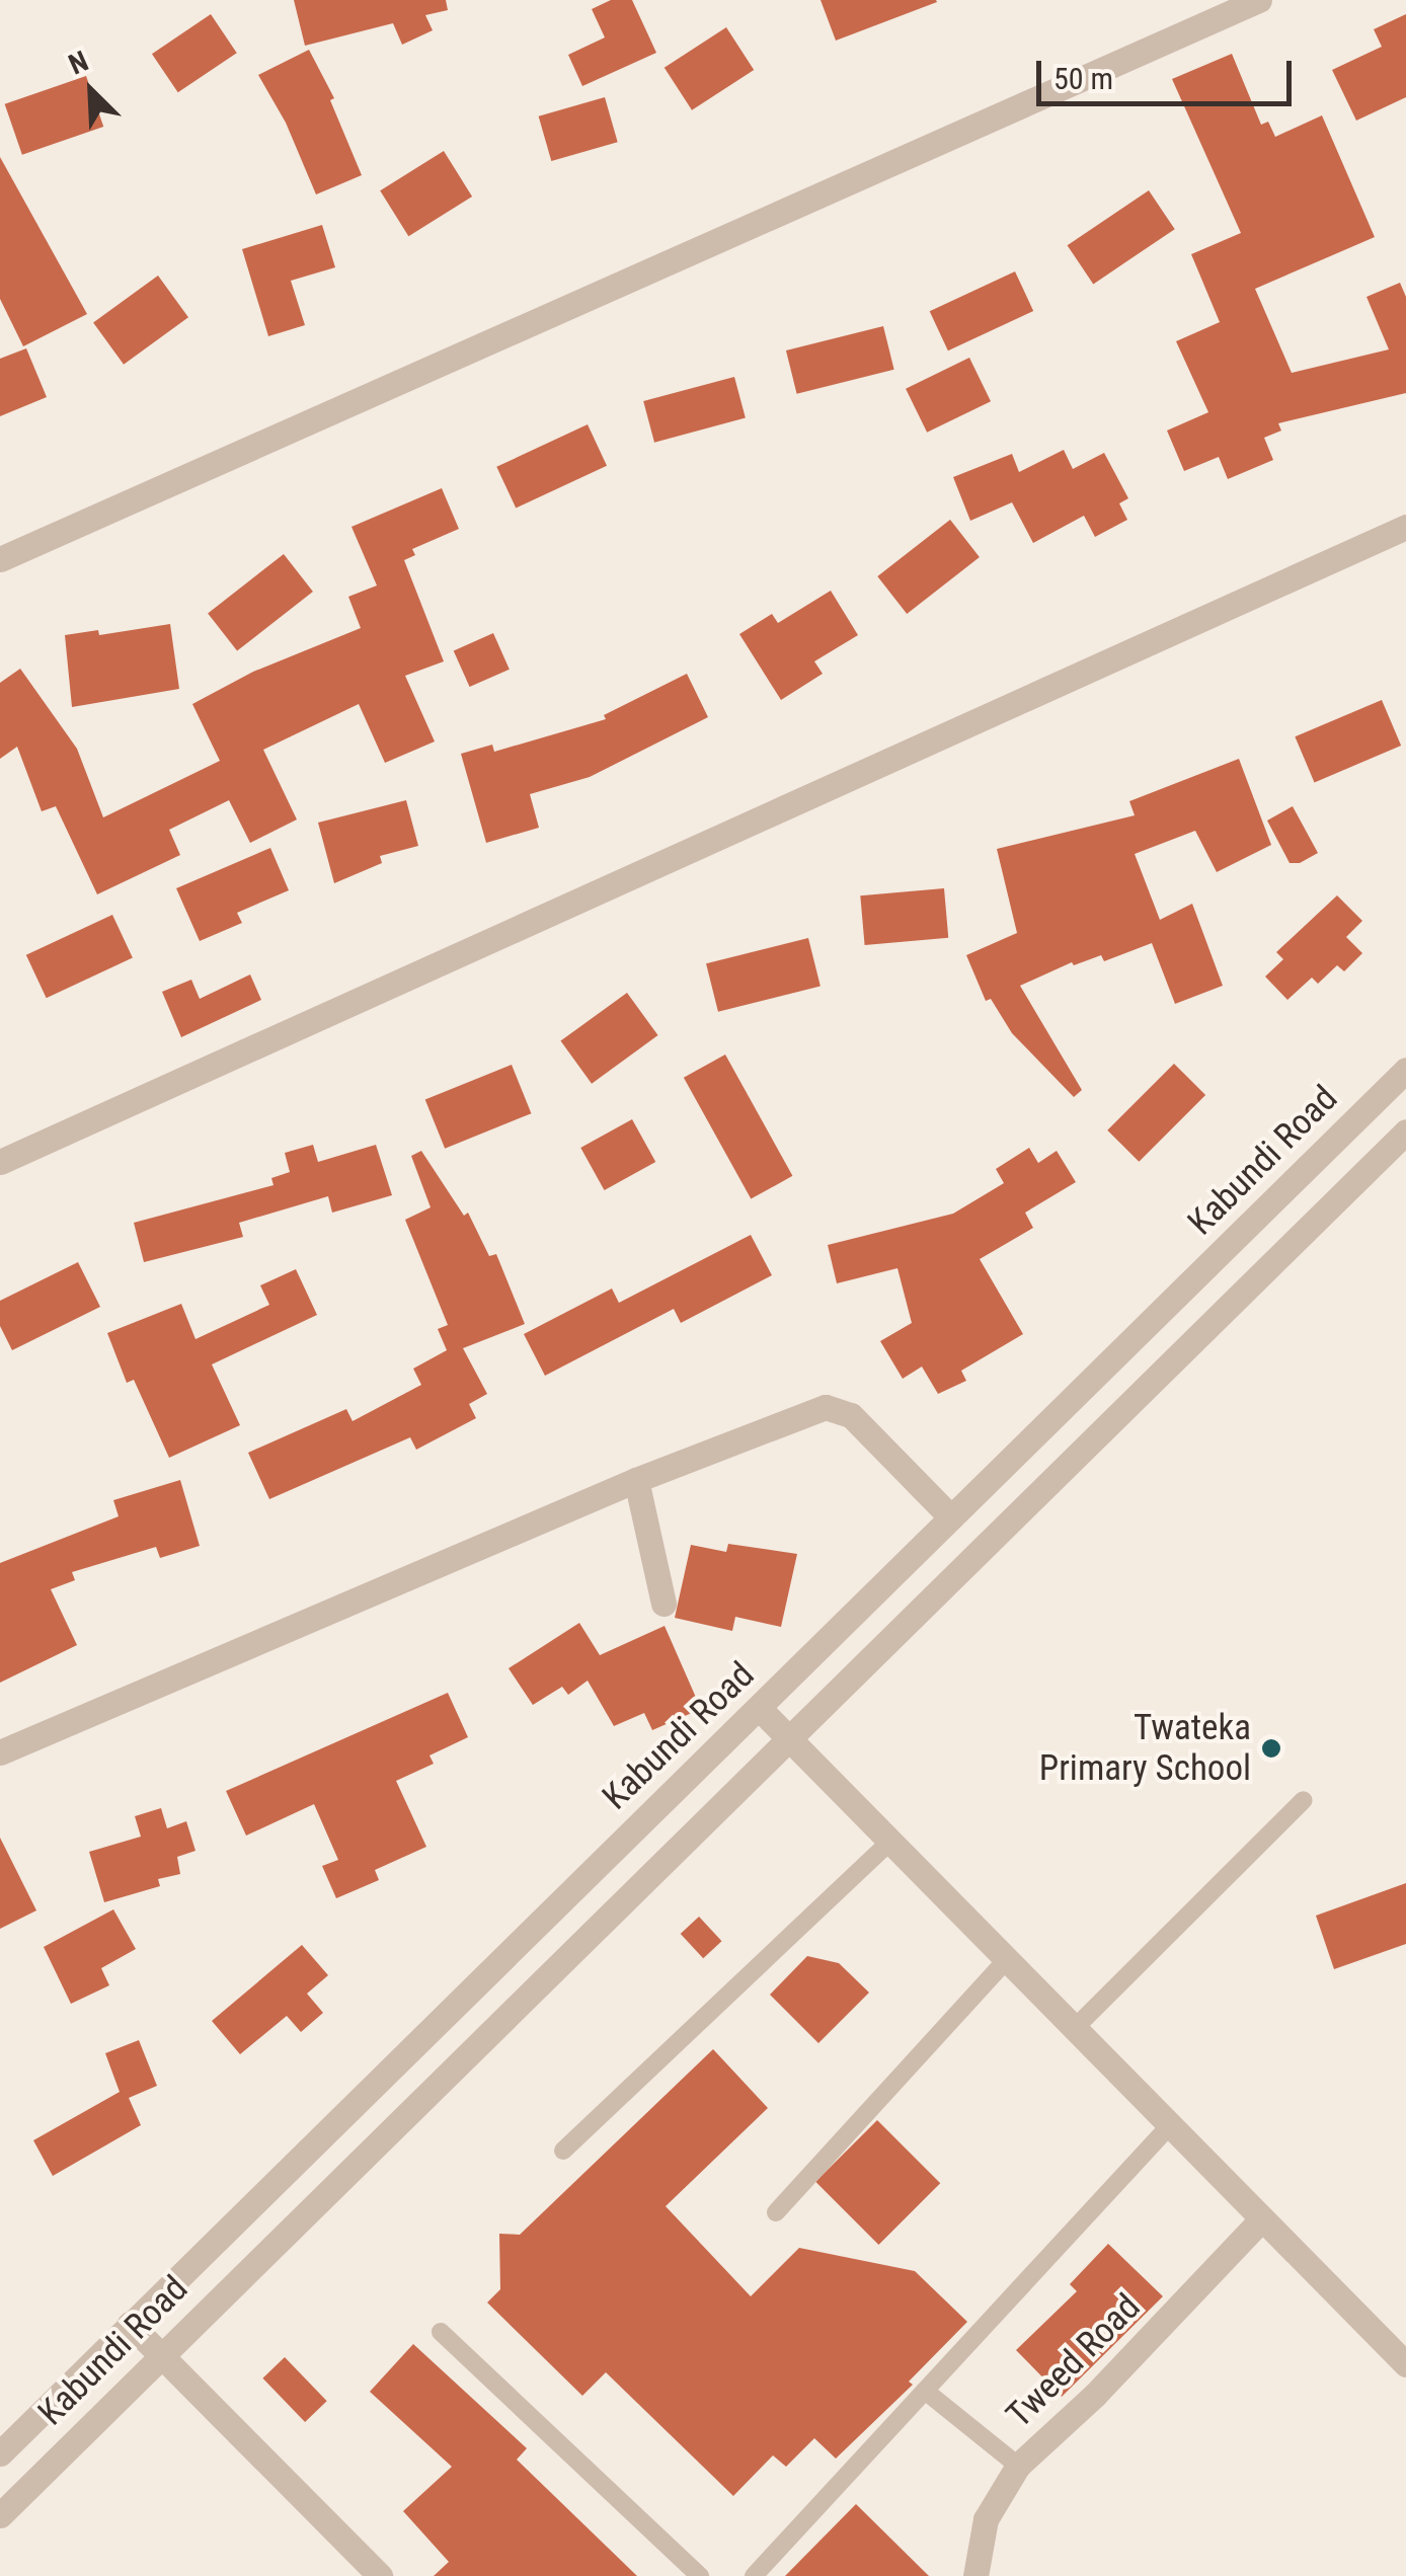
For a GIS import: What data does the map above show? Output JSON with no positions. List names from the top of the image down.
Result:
{
  "streets": {
    "street": ["Kabundi Road", "Tweed Road"]
  },
  "places": ["Twateka Primary School"],
  "scale_bar": "50 m",
  "north": "top left"
}
